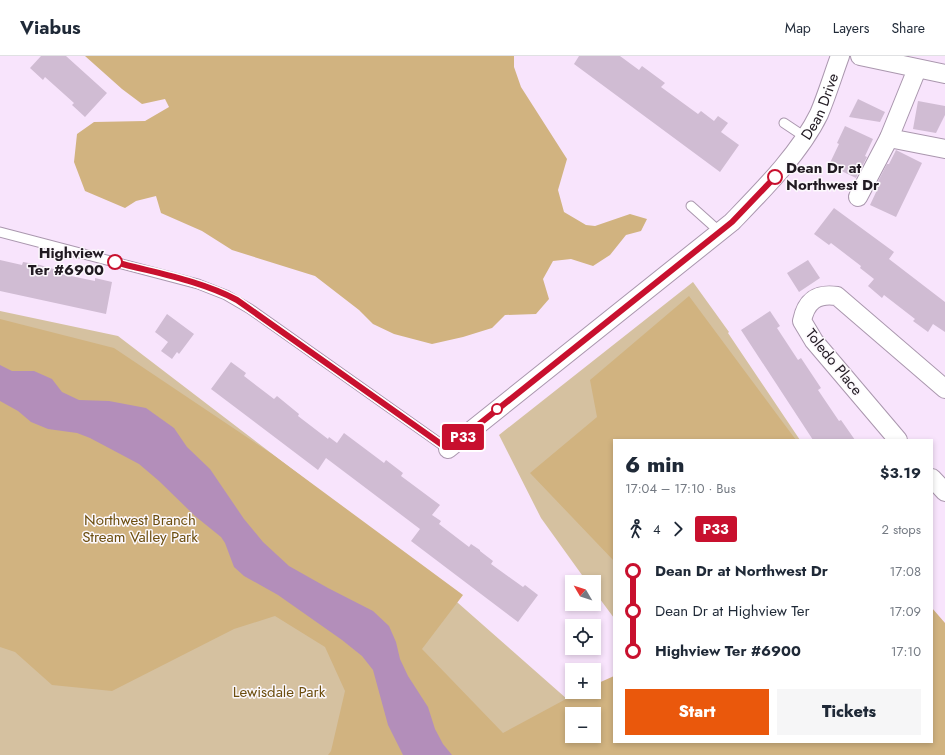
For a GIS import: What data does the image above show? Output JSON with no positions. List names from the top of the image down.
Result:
{
  "streets": {
    "street": ["Dean Drive", "Toledo Place"]
  },
  "parks": ["Northwest Branch Stream Valley Park", "Lewisdale Park"],
  "places": ["Dean Dr at Northwest Dr", "Highview Ter #6900"],
  "lines": ["bus line P33"],
  "north": "top left",
  "page": {
    "header": "Viabus",
    "nav": ["Map", "Layers", "Share"],
    "on_map": "P33",
    "heading": ["6 min", "17:04 – 17:10 · Bus", "$3.19"],
    "legs": ["4", "P33", "2 stops"],
    "list": [
      {
        "name": "Dean Dr at Northwest Dr",
        "value": "17:08"
      },
      {
        "name": "Dean Dr at Highview Ter",
        "value": "17:09"
      },
      {
        "name": "Highview Ter #6900",
        "value": "17:10"
      }
    ],
    "map_buttons": ["+", "−"],
    "buttons": ["Start", "Tickets"]
  }
}
